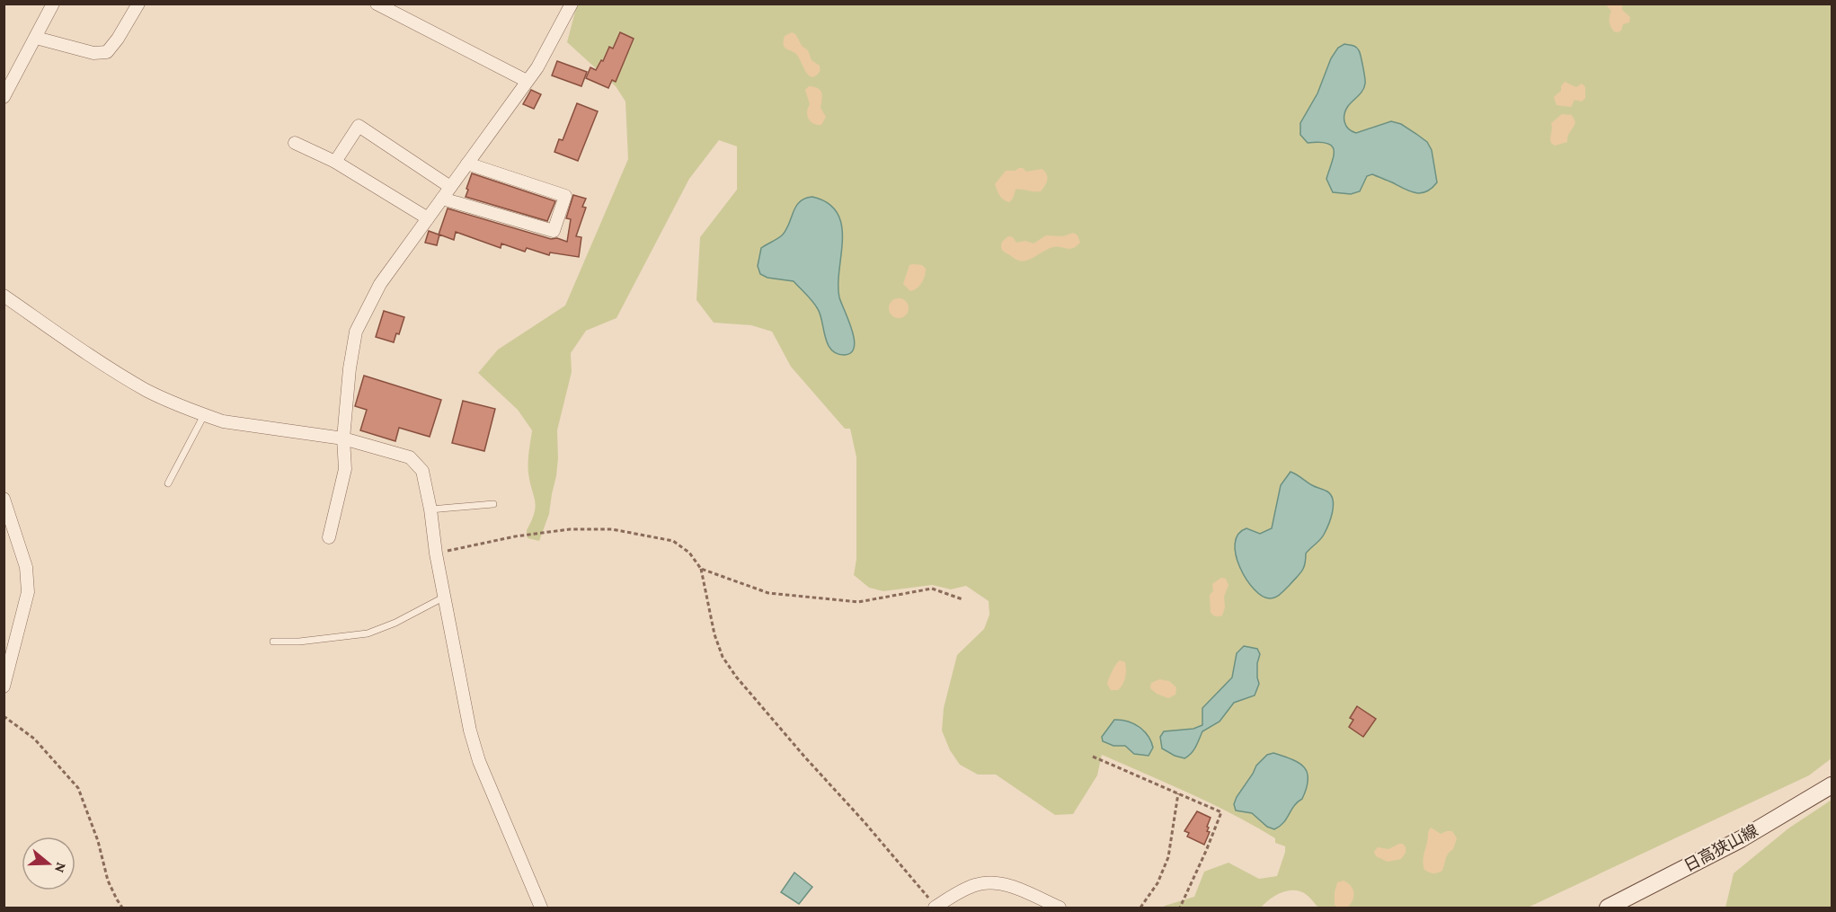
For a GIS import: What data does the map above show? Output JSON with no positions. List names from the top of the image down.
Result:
{
  "streets": {
    "main road": ["日高狭山線"]
  },
  "north": "right"
}
